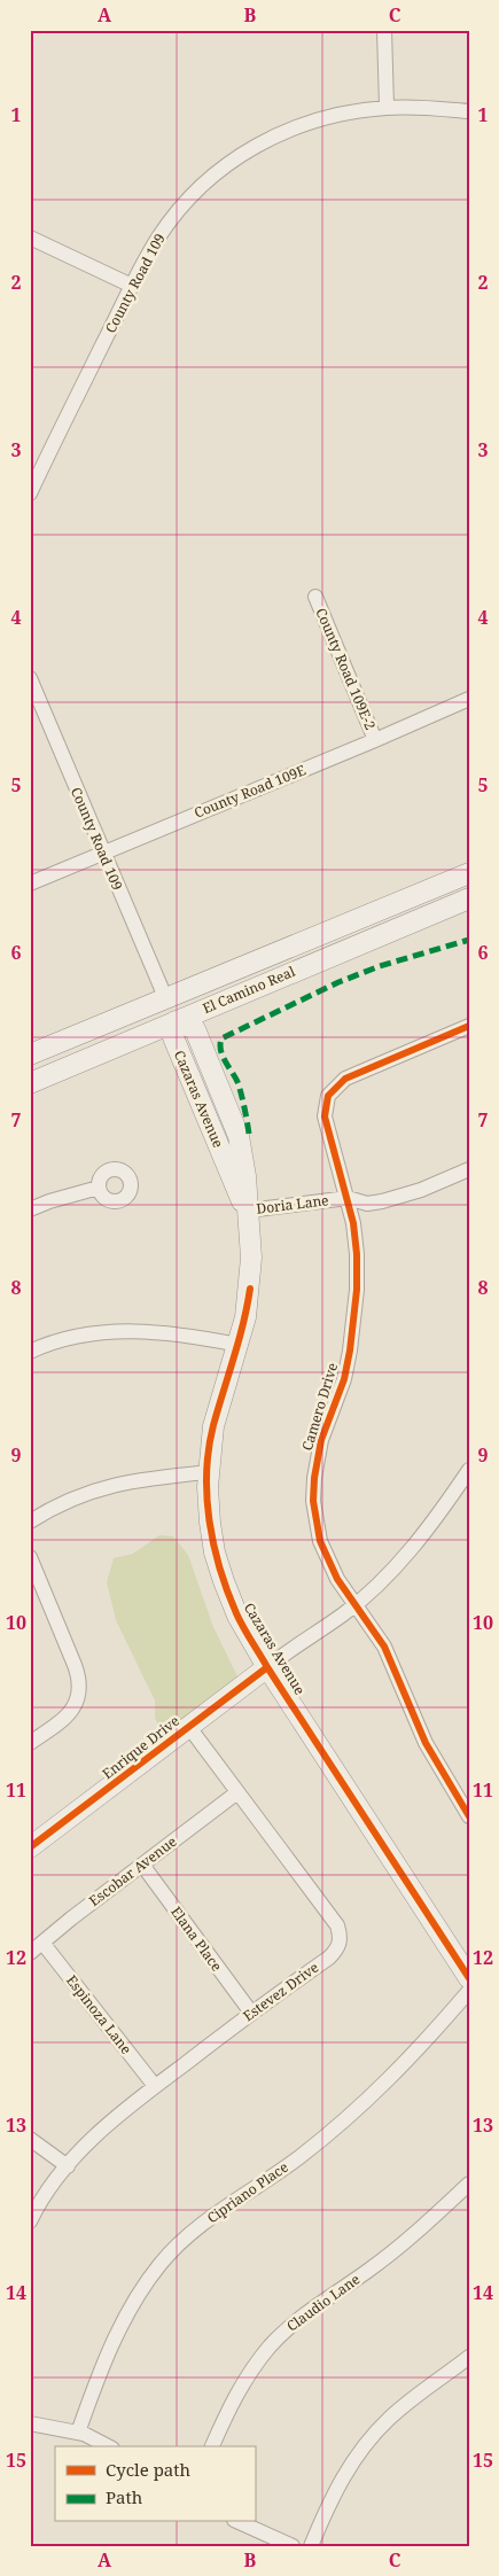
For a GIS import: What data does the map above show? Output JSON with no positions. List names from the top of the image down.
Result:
{
  "streets": {
    "street": [
      "County Road 109",
      "County Road 109E-2",
      "County Road 109E",
      "El Camino Real",
      "Cazaras Avenue",
      "Doria Lane",
      "Camero Drive",
      "Enrique Drive",
      "Escobar Avenue",
      "Elana Place",
      "Estevez Drive",
      "Espinoza Lane",
      "Cipriano Place",
      "Claudio Lane"
    ]
  },
  "crossings": [
    ["County Road 109", "County Road 109E"],
    ["County Road 109", "El Camino Real"],
    ["County Road 109", "Cazaras Avenue"],
    ["County Road 109E-2", "County Road 109E"],
    ["El Camino Real", "Cazaras Avenue"],
    ["Cazaras Avenue", "Doria Lane"],
    ["Cazaras Avenue", "Enrique Drive"],
    ["Doria Lane", "Camero Drive"],
    ["Camero Drive", "Enrique Drive"],
    ["Enrique Drive", "Estevez Drive"],
    ["Escobar Avenue", "Elana Place"],
    ["Escobar Avenue", "Estevez Drive"],
    ["Escobar Avenue", "Espinoza Lane"],
    ["Elana Place", "Estevez Drive"],
    ["Estevez Drive", "Espinoza Lane"]
  ],
  "legend": ["Cycle path", "Path"],
  "grid": {
    "columns": ["A", "B", "C"],
    "rows": [
      "1",
      "2",
      "3",
      "4",
      "5",
      "6",
      "7",
      "8",
      "9",
      "10",
      "11",
      "12",
      "13",
      "14",
      "15"
    ]
  }
}
